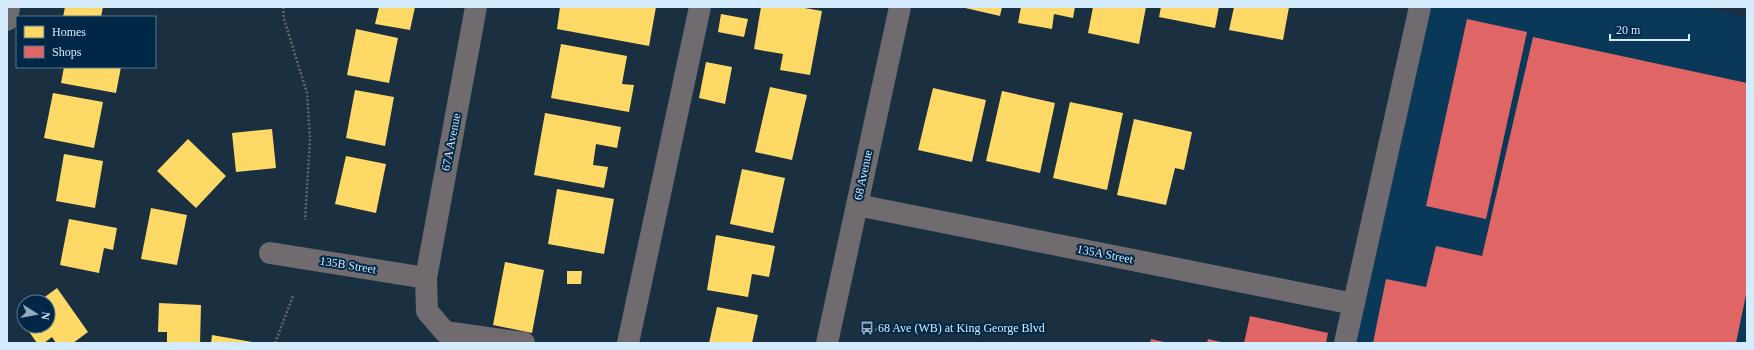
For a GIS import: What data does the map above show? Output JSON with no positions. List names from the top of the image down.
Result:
{
  "streets": {
    "street": [
      "67A Avenue",
      "68 Avenue",
      "135A Street",
      "135B Street"
    ]
  },
  "crossings": [
    ["67A Avenue", "135B Street"],
    ["68 Avenue", "135A Street"]
  ],
  "places": {
    "bus stop": ["68 Ave (WB) at King George Blvd"]
  },
  "legend": ["Homes", "Shops"],
  "scale_bar": "20 m",
  "north": "right"
}
